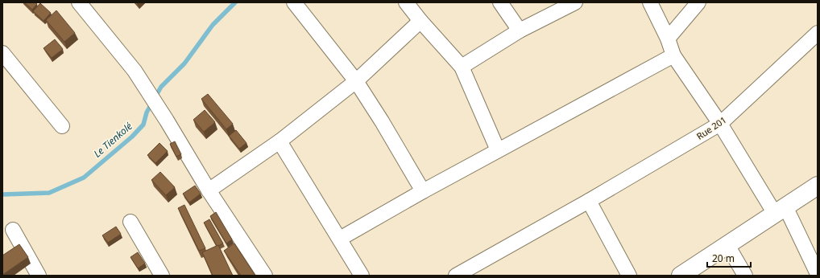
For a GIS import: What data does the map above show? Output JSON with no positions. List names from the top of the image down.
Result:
{
  "streets": {
    "street": ["Rue 201"]
  },
  "water": ["Le Tienkolé"],
  "scale_bar": "20 m"
}
